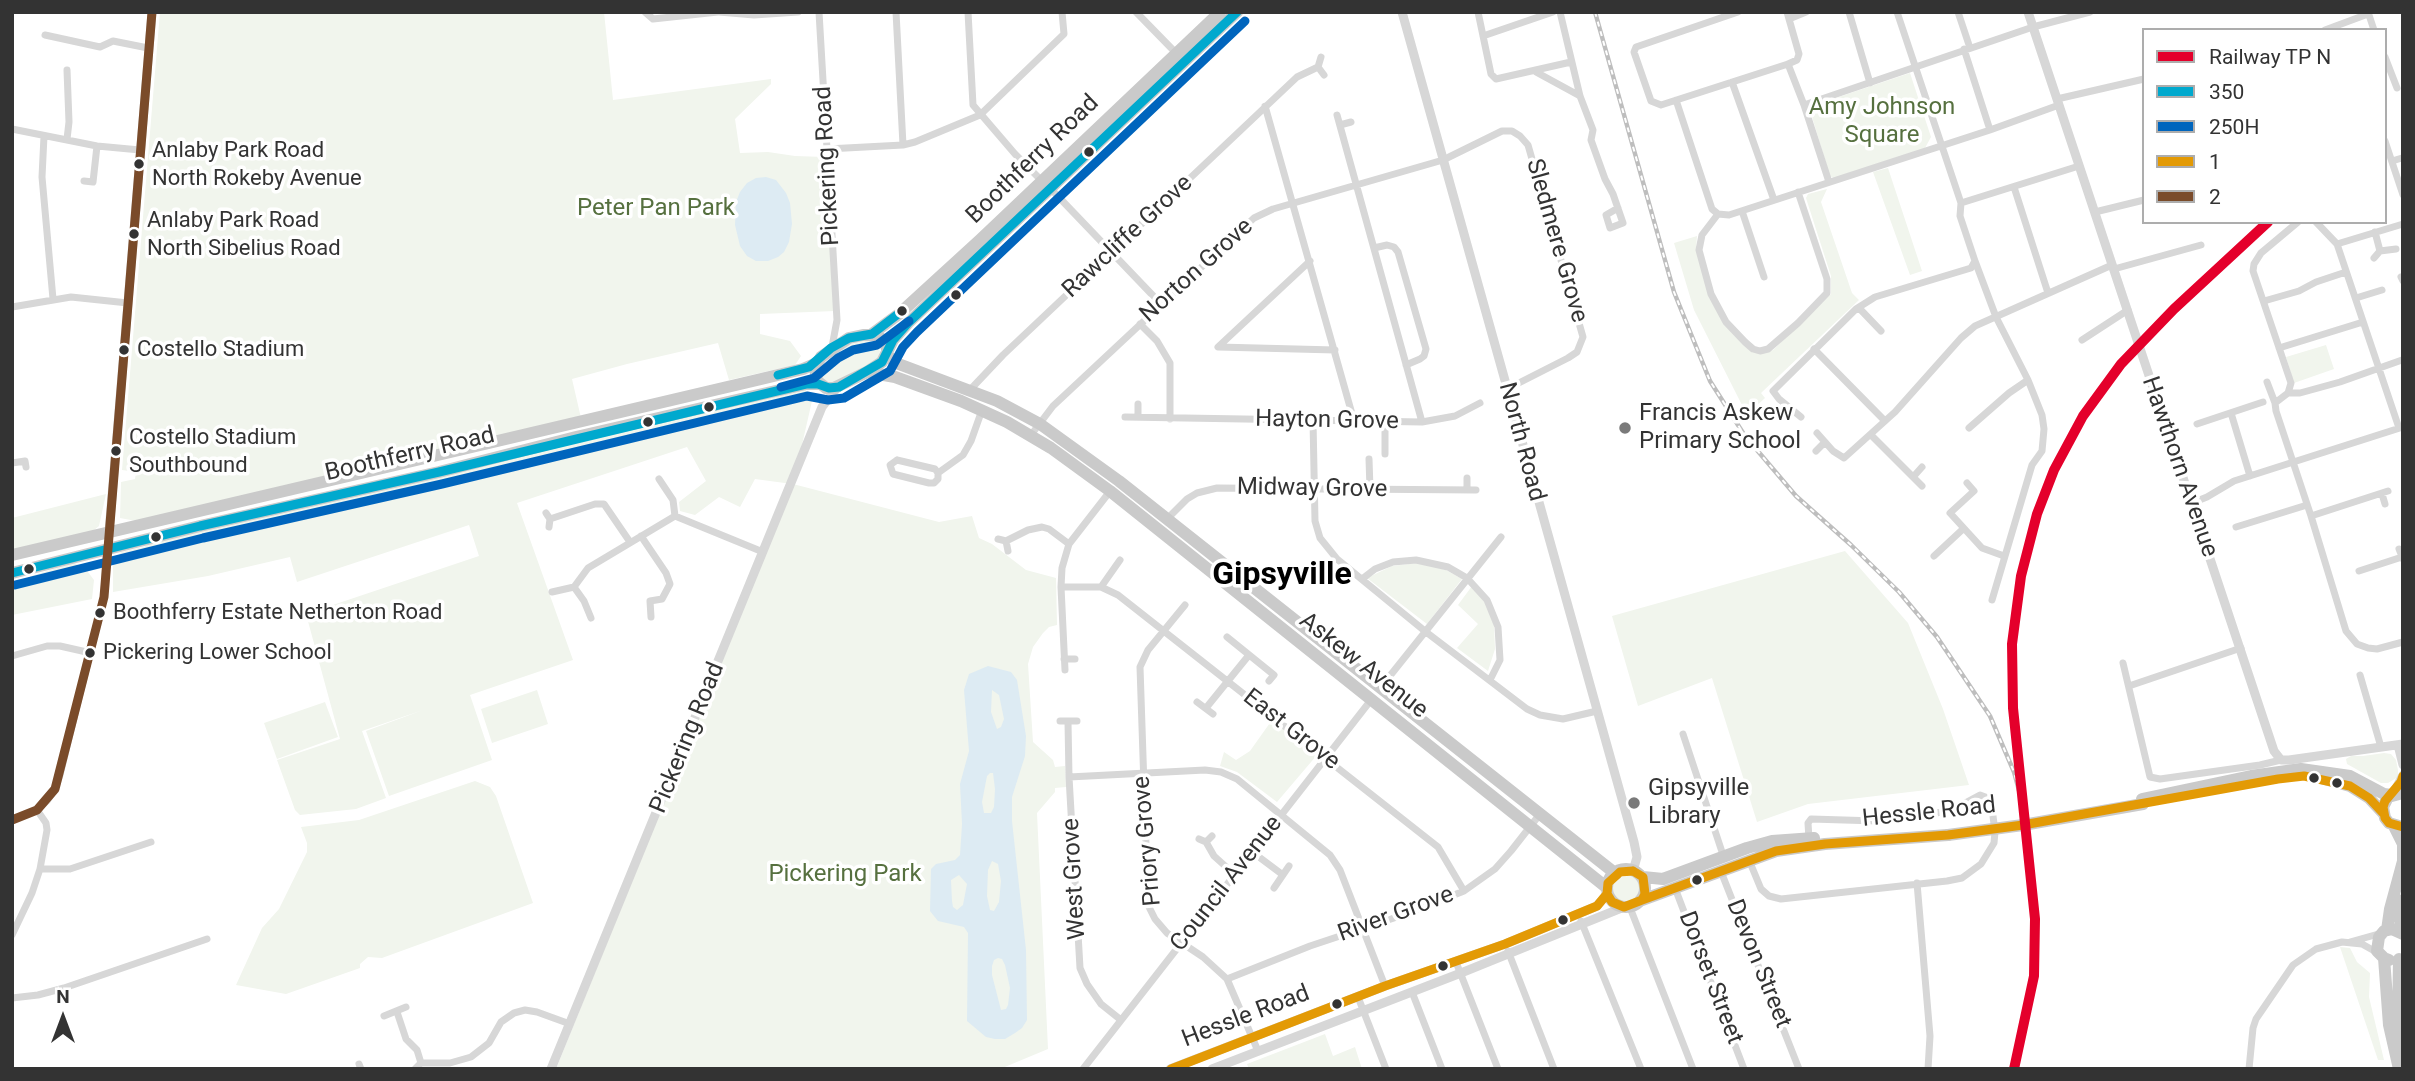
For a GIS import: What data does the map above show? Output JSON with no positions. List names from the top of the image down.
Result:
{
  "streets": {
    "main road": ["Boothferry Road", "Askew Avenue", "Hessle Road"],
    "street": [
      "Pickering Road",
      "Rawcliffe Grove",
      "Sledmere Grove",
      "Norton Grove",
      "Hayton Grove",
      "North Road",
      "Hawthorn Avenue",
      "Midway Grove",
      "East Grove",
      "Priory Grove",
      "West Grove",
      "Council Avenue",
      "River Grove",
      "Devon Street",
      "Dorset Street"
    ]
  },
  "crossings": [
    ["Boothferry Road", "Pickering Road"],
    ["Boothferry Road", "Askew Avenue"],
    ["Rawcliffe Grove", "Askew Avenue"],
    ["Sledmere Grove", "Norton Grove"],
    ["Sledmere Grove", "North Road"],
    ["Norton Grove", "North Road"],
    ["Norton Grove", "Askew Avenue"],
    ["North Road", "Askew Avenue"],
    ["North Road", "Hessle Road"],
    ["Midway Grove", "Askew Avenue"],
    ["Askew Avenue", "Hessle Road"],
    ["Askew Avenue", "Council Avenue"],
    ["Askew Avenue", "River Grove"],
    ["East Grove", "Priory Grove"],
    ["East Grove", "Council Avenue"],
    ["East Grove", "River Grove"],
    ["Hessle Road", "Priory Grove"],
    ["Hessle Road", "Devon Street"],
    ["Hessle Road", "Dorset Street"],
    ["Priory Grove", "Council Avenue"],
    ["Priory Grove", "River Grove"],
    ["West Grove", "Council Avenue"]
  ],
  "districts": ["Gipsyville"],
  "parks": ["Amy Johnson Square", "Peter Pan Park", "Pickering Park"],
  "places": [
    "Anlaby Park Road North Rokeby Avenue",
    "Anlaby Park Road North Sibelius Road",
    "Costello Stadium",
    "Francis Askew Primary School",
    "Costello Stadium Southbound",
    "Boothferry Estate Netherton Road",
    "Pickering Lower School",
    "Gipsyville Library"
  ],
  "lines": [
    "transit line 350",
    "transit line 2",
    "transit line 250H",
    "transit line 1"
  ],
  "legend": [
    "Railway TP N",
    "350",
    "250H",
    "1",
    "2"
  ],
  "north": "top"
}
